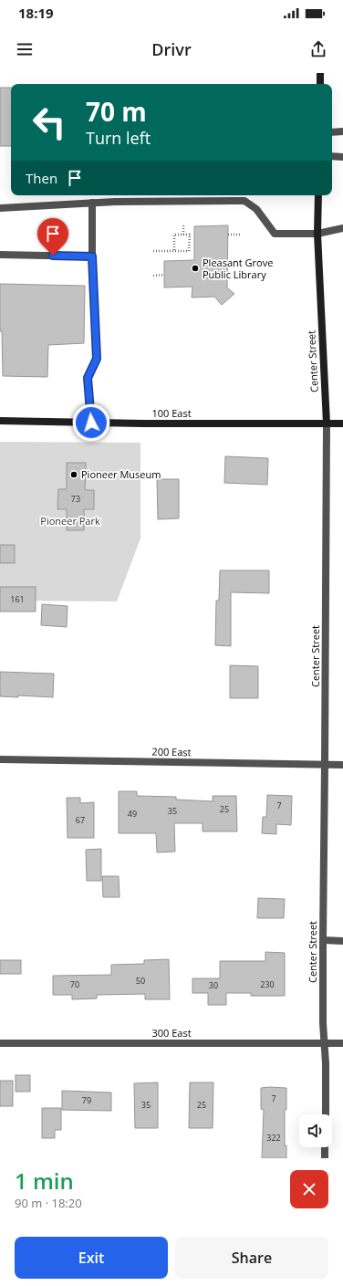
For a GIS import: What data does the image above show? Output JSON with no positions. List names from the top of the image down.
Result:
{
  "streets": {
    "main road": ["Center Street", "100 East"],
    "street": ["200 East", "300 East"]
  },
  "crossings": [
    ["Center Street", "100 East"],
    ["Center Street", "200 East"],
    ["Center Street", "300 East"]
  ],
  "parks": ["Pioneer Park"],
  "places": ["Pleasant Grove Public Library", "Pioneer Museum"],
  "house_numbers": [
    "73",
    "161",
    "7",
    "25",
    "35",
    "49",
    "67",
    "50",
    "70",
    "230",
    "30",
    "7",
    "79",
    "35",
    "25",
    "322"
  ],
  "page": {
    "status": "18:19",
    "header": "Drivr",
    "turn": ["70 m", "Turn left"],
    "then": "Then",
    "heading": ["1 min", "90 m · 18:20"],
    "buttons": ["Exit", "Share"]
  }
}
